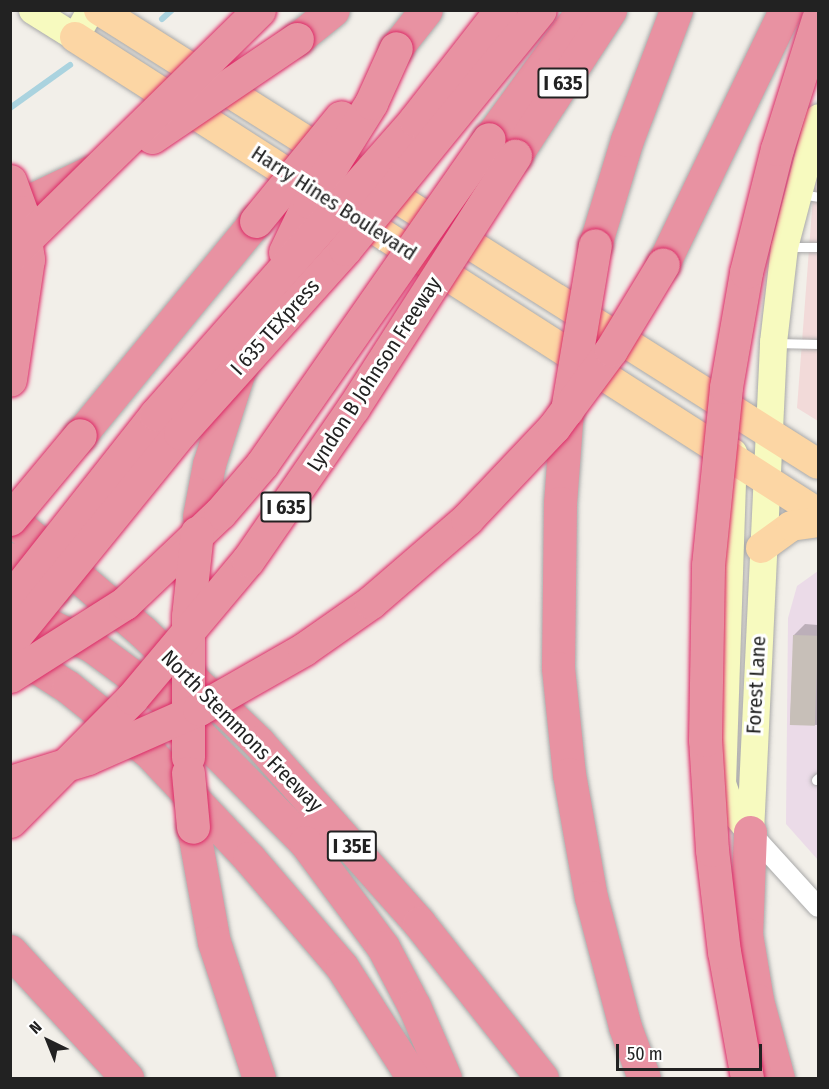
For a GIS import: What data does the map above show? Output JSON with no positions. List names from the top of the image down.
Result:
{
  "streets": {
    "highway": [
      "I 635",
      "I 635 TEXpress",
      "Lyndon B Johnson Freeway",
      "North Stemmons Freeway",
      "I 35E"
    ],
    "main road": ["Harry Hines Boulevard", "Forest Lane"]
  },
  "crossings": [
    ["Harry Hines Boulevard", "Forest Lane"]
  ],
  "scale_bar": "50 m",
  "north": "top left"
}
